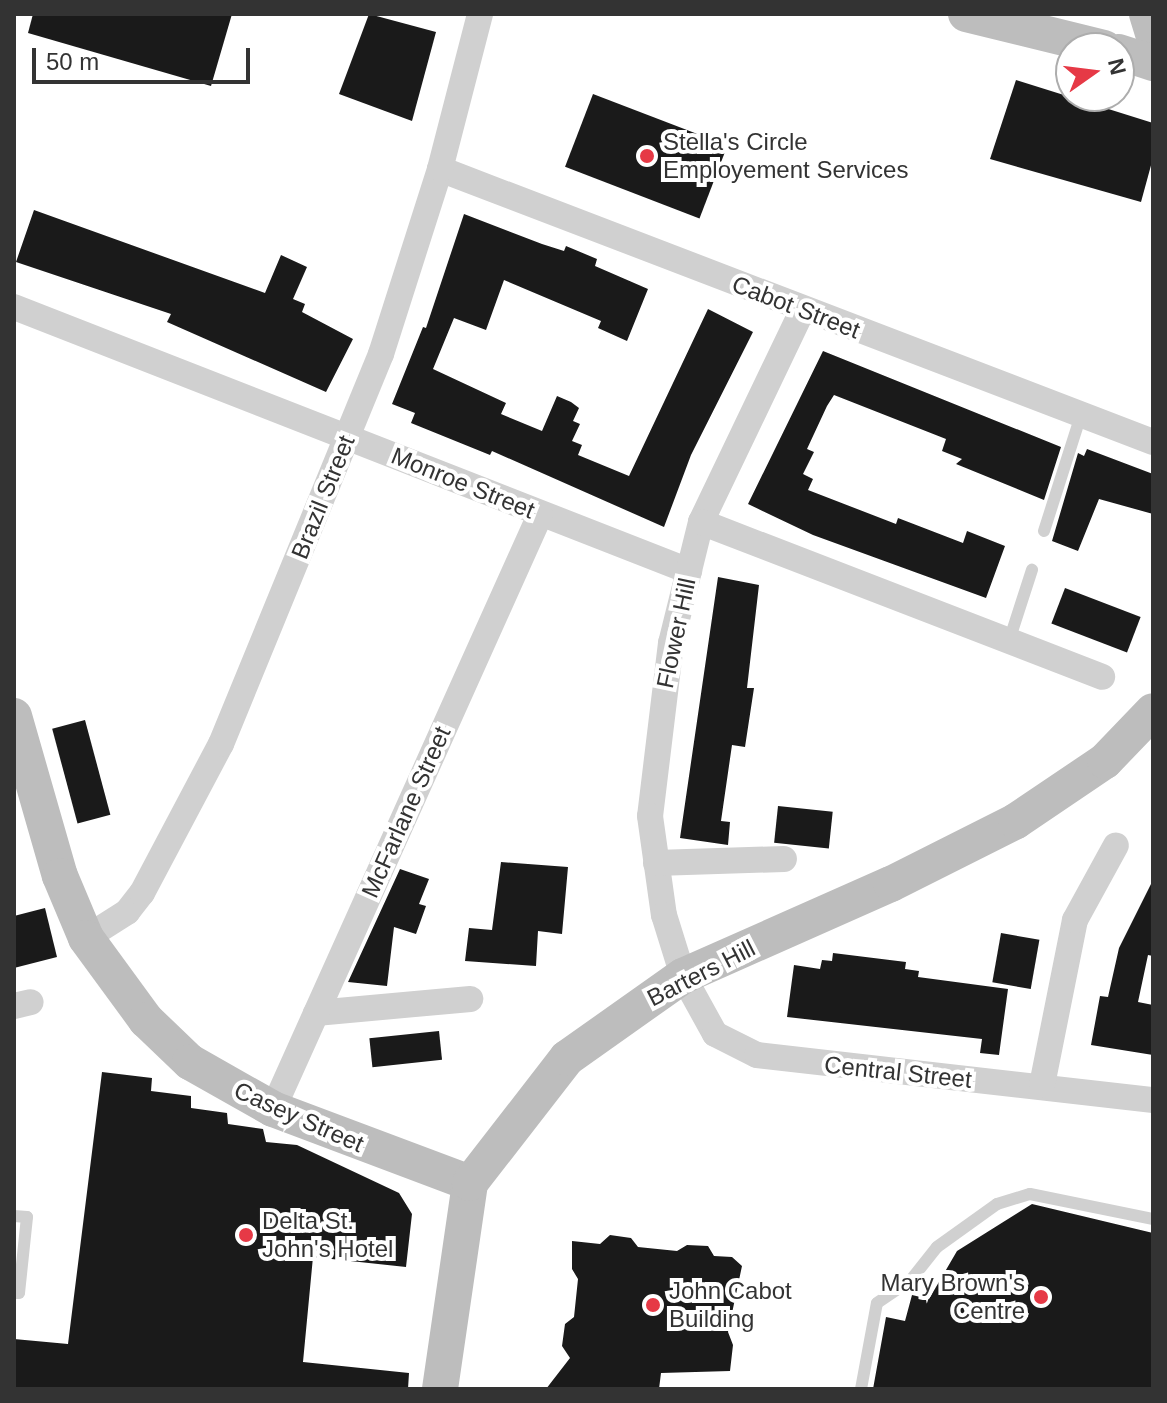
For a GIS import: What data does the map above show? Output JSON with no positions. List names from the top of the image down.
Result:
{
  "streets": {
    "main road": ["Barters Hill", "Casey Street"],
    "street": [
      "Cabot Street",
      "Monroe Street",
      "Brazil Street",
      "Flower Hill",
      "McFarlane Street",
      "Central Street"
    ]
  },
  "crossings": [
    ["Cabot Street", "Brazil Street"],
    ["Cabot Street", "Flower Hill"],
    ["Monroe Street", "Brazil Street"],
    ["Monroe Street", "Flower Hill"],
    ["Monroe Street", "McFarlane Street"],
    ["Brazil Street", "Casey Street"],
    ["Flower Hill", "Barters Hill"],
    ["Flower Hill", "Central Street"],
    ["McFarlane Street", "Casey Street"],
    ["Barters Hill", "Central Street"],
    ["Barters Hill", "Casey Street"]
  ],
  "places": [
    "Stella's Circle Employement Services",
    "Delta St. John's Hotel",
    "Mary Brown's Centre",
    "John Cabot Building"
  ],
  "scale_bar": "50 m",
  "north": "right"
}
